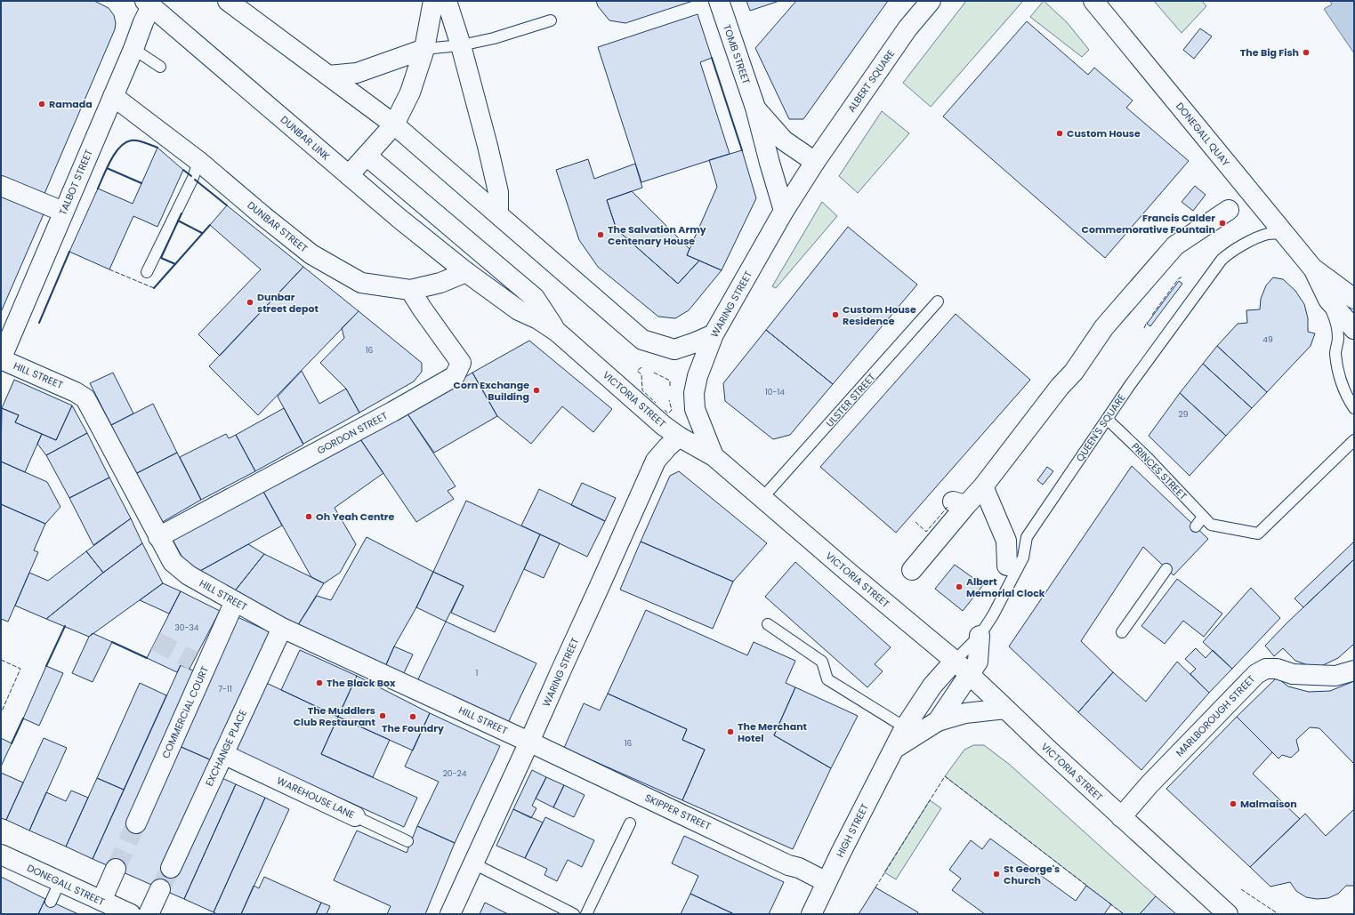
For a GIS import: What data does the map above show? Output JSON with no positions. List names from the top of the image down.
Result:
{
  "streets": {
    "street": [
      "TOMB STREET",
      "ALBERT SQUARE",
      "DONEGALL QUAY",
      "DUNBAR LINK",
      "TALBOT STREET",
      "DUNBAR STREET",
      "WARING STREET",
      "HILL STREET",
      "VICTORIA STREET",
      "GORDON STREET",
      "COMMERCIAL COURT",
      "MARLBOROUGH STREET",
      "EXCHANGE PLACE",
      "WAREHOUSE LANE",
      "SKIPPER STREET",
      "HIGH STREET",
      "DONEGALL STREET"
    ],
    "lane": ["ULSTER STREET", "QUEEN'S SQUARE", "PRINCES STREET"]
  },
  "crossings": [
    ["TOMB STREET", "ALBERT SQUARE"],
    ["TOMB STREET", "WARING STREET"],
    ["ALBERT SQUARE", "WARING STREET"],
    ["DONEGALL QUAY", "QUEEN'S SQUARE"],
    ["DUNBAR LINK", "TALBOT STREET"],
    ["DUNBAR LINK", "DUNBAR STREET"],
    ["DUNBAR LINK", "VICTORIA STREET"],
    ["TALBOT STREET", "DUNBAR STREET"],
    ["TALBOT STREET", "HILL STREET"],
    ["DUNBAR STREET", "VICTORIA STREET"],
    ["DUNBAR STREET", "GORDON STREET"],
    ["WARING STREET", "HILL STREET"],
    ["WARING STREET", "VICTORIA STREET"],
    ["WARING STREET", "SKIPPER STREET"],
    ["HILL STREET", "GORDON STREET"],
    ["HILL STREET", "COMMERCIAL COURT"],
    ["HILL STREET", "EXCHANGE PLACE"],
    ["HILL STREET", "SKIPPER STREET"],
    ["VICTORIA STREET", "ULSTER STREET"],
    ["VICTORIA STREET", "QUEEN'S SQUARE"],
    ["VICTORIA STREET", "MARLBOROUGH STREET"],
    ["VICTORIA STREET", "HIGH STREET"],
    ["QUEEN'S SQUARE", "PRINCES STREET"],
    ["QUEEN'S SQUARE", "HIGH STREET"],
    ["EXCHANGE PLACE", "WAREHOUSE LANE"],
    ["SKIPPER STREET", "HIGH STREET"]
  ],
  "places": [
    "The Big Fish",
    "Ramada",
    "Custom House",
    "Francis Calder Commemorative Fountain",
    "The Salvation Army Centenary House",
    "Dunbar street depot",
    "Custom House Residence",
    "Corn Exchange Building",
    "Oh Yeah Centre",
    "Albert Memorial Clock",
    "The Black Box",
    "The Muddlers Club Restaurant",
    "The Foundry",
    "The Merchant Hotel",
    "Malmaison",
    "St George's Church"
  ],
  "house_numbers": [
    "49",
    "16",
    "10-14",
    "29",
    "30-34",
    "1",
    "7-11",
    "16",
    "20-24"
  ]
}
